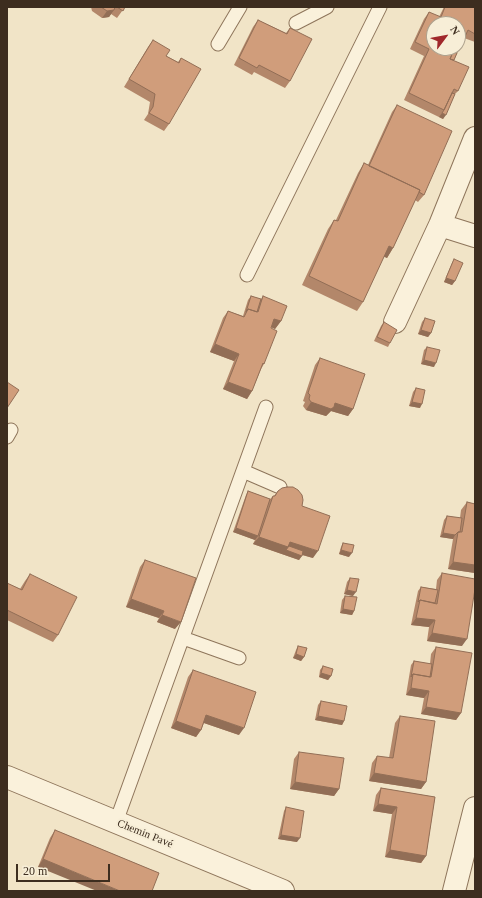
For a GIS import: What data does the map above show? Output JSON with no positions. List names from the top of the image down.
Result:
{
  "streets": {
    "street": ["Chemin Pavé"]
  },
  "scale_bar": "20 m",
  "north": "top right"
}
